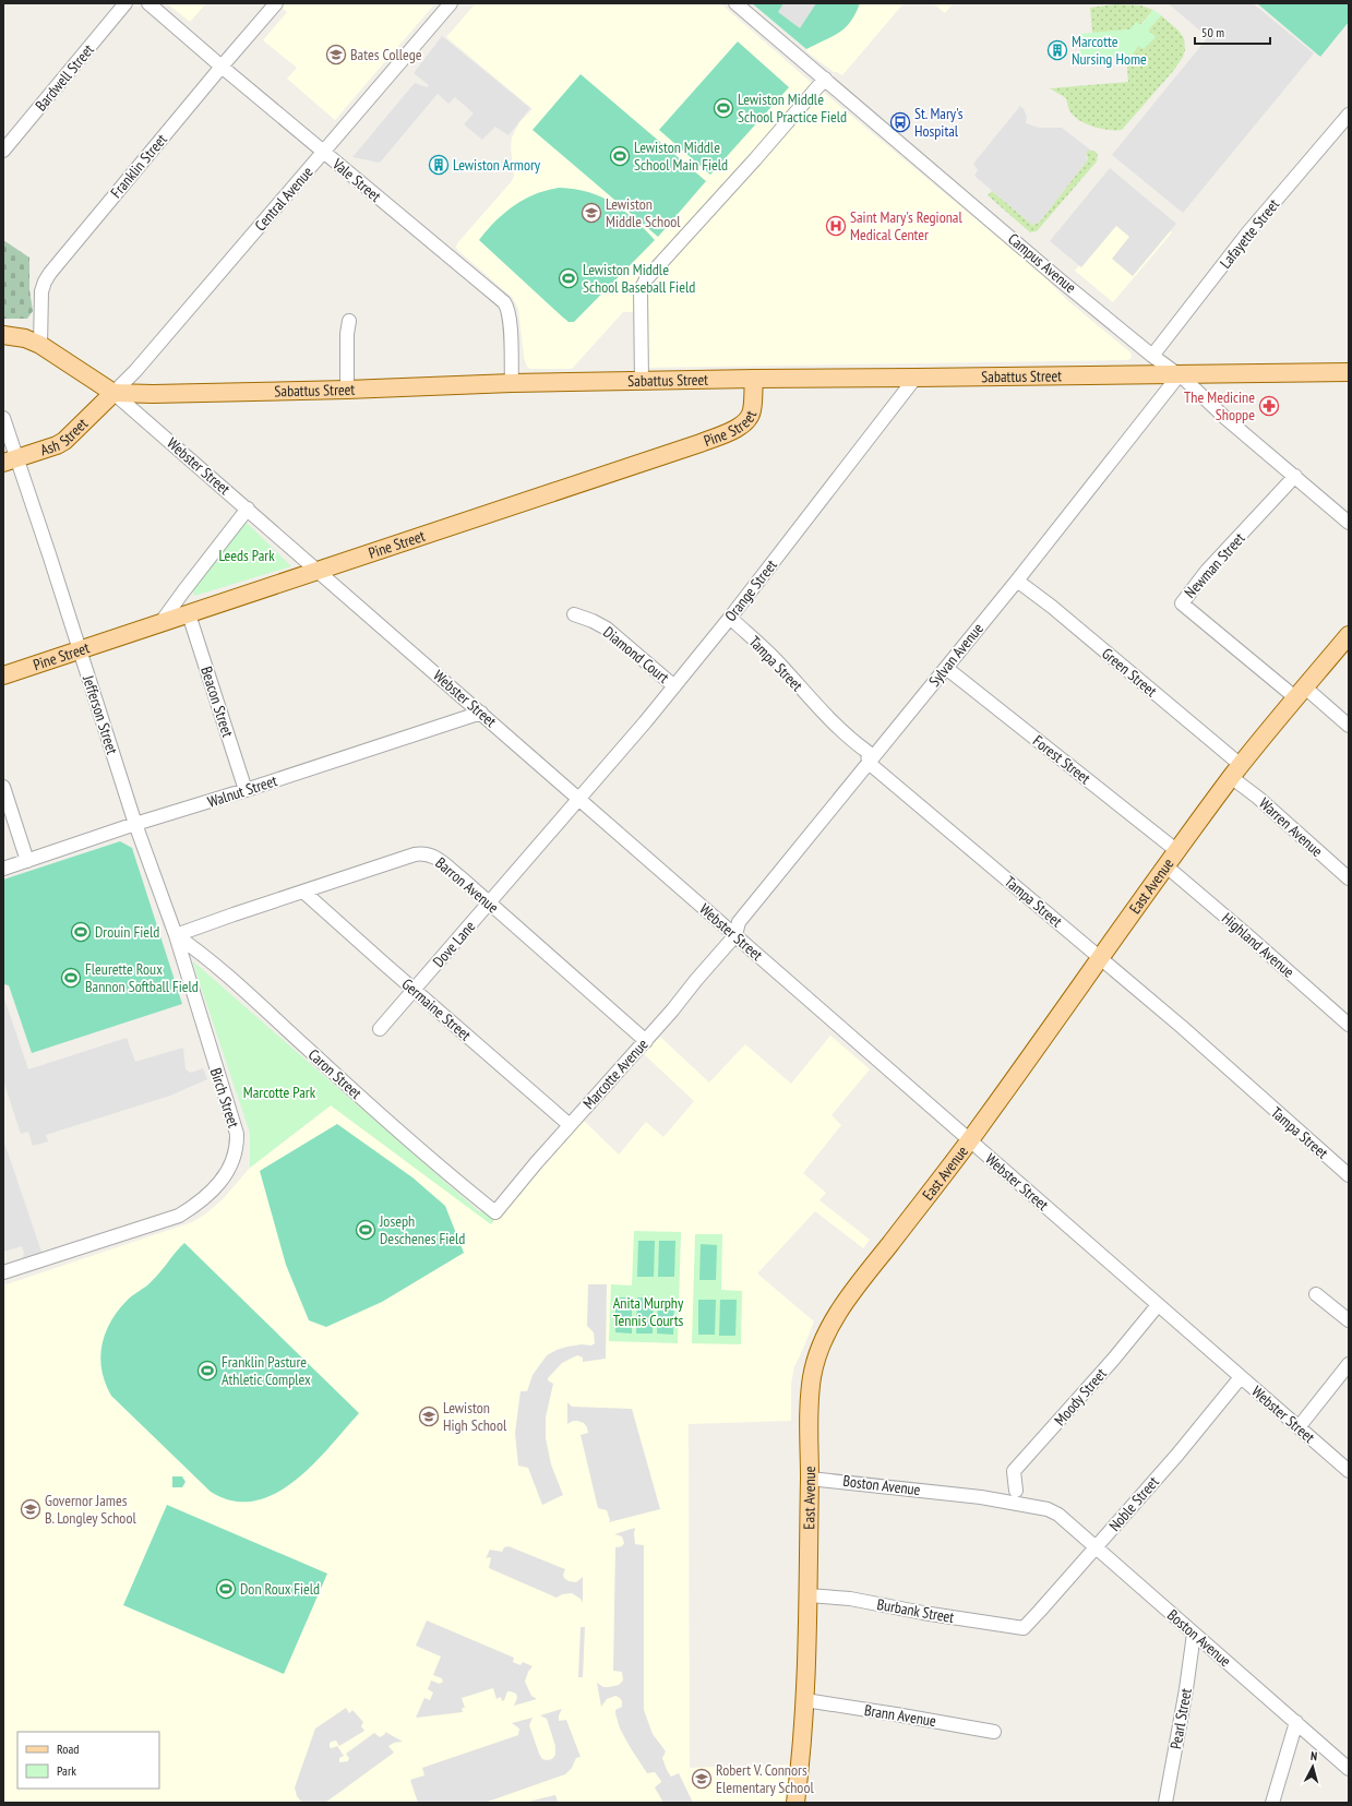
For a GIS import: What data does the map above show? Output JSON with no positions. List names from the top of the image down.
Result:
{
  "streets": {
    "main road": [
      "Sabattus Street",
      "Pine Street",
      "Ash Street",
      "East Avenue"
    ],
    "street": [
      "Bardwell Street",
      "Franklin Street",
      "Vale Street",
      "Central Avenue",
      "Lafayette Street",
      "Campus Avenue",
      "Webster Street",
      "Newman Street",
      "Orange Street",
      "Diamond Court",
      "Sylvan Avenue",
      "Tampa Street",
      "Green Street",
      "Beacon Street",
      "Jefferson Street",
      "Forest Street",
      "Walnut Street",
      "Warren Avenue",
      "Barron Avenue",
      "Dove Lane",
      "Highland Avenue",
      "Germaine Street",
      "Caron Street",
      "Marcotte Avenue",
      "Birch Street",
      "Moody Street",
      "Boston Avenue",
      "Noble Street",
      "Burbank Street",
      "Brann Avenue",
      "Pearl Street"
    ]
  },
  "crossings": [
    ["Franklin Street", "Vale Street"],
    ["Vale Street", "Central Avenue"],
    ["Vale Street", "Sabattus Street"],
    ["Central Avenue", "Sabattus Street"],
    ["Central Avenue", "Ash Street"],
    ["Central Avenue", "Webster Street"],
    ["Lafayette Street", "Campus Avenue"],
    ["Campus Avenue", "Sabattus Street"],
    ["Campus Avenue", "Newman Street"],
    ["Campus Avenue", "Sylvan Avenue"],
    ["Sabattus Street", "Pine Street"],
    ["Sabattus Street", "Ash Street"],
    ["Sabattus Street", "Webster Street"],
    ["Sabattus Street", "Orange Street"],
    ["Sabattus Street", "Sylvan Avenue"],
    ["Pine Street", "Webster Street"],
    ["Pine Street", "Beacon Street"],
    ["Pine Street", "Jefferson Street"],
    ["Ash Street", "Webster Street"],
    ["Ash Street", "Jefferson Street"],
    ["Webster Street", "Orange Street"],
    ["Webster Street", "Sylvan Avenue"],
    ["Webster Street", "Walnut Street"],
    ["Webster Street", "East Avenue"],
    ["Webster Street", "Dove Lane"],
    ["Webster Street", "Marcotte Avenue"],
    ["Webster Street", "Moody Street"],
    ["Webster Street", "Noble Street"],
    ["Newman Street", "East Avenue"],
    ["Orange Street", "Diamond Court"],
    ["Orange Street", "Tampa Street"],
    ["Orange Street", "Dove Lane"],
    ["Sylvan Avenue", "Tampa Street"],
    ["Sylvan Avenue", "Green Street"],
    ["Sylvan Avenue", "Forest Street"],
    ["Sylvan Avenue", "Marcotte Avenue"],
    ["Tampa Street", "East Avenue"],
    ["Green Street", "Warren Avenue"],
    ["Green Street", "East Avenue"],
    ["Beacon Street", "Walnut Street"],
    ["Jefferson Street", "Walnut Street"],
    ["Jefferson Street", "Barron Avenue"],
    ["Jefferson Street", "Caron Street"],
    ["Jefferson Street", "Birch Street"],
    ["Forest Street", "East Avenue"],
    ["Warren Avenue", "East Avenue"],
    ["Barron Avenue", "Dove Lane"],
    ["Barron Avenue", "Germaine Street"],
    ["Barron Avenue", "Caron Street"],
    ["Barron Avenue", "Marcotte Avenue"],
    ["Barron Avenue", "Birch Street"],
    ["East Avenue", "Highland Avenue"],
    ["East Avenue", "Boston Avenue"],
    ["East Avenue", "Burbank Street"],
    ["East Avenue", "Brann Avenue"],
    ["Dove Lane", "Germaine Street"],
    ["Germaine Street", "Marcotte Avenue"],
    ["Caron Street", "Marcotte Avenue"],
    ["Caron Street", "Birch Street"],
    ["Moody Street", "Boston Avenue"],
    ["Boston Avenue", "Noble Street"],
    ["Boston Avenue", "Pearl Street"],
    ["Noble Street", "Burbank Street"]
  ],
  "parks": ["Leeds Park", "Marcotte Park", "Anita Murphy Tennis Courts"],
  "places": {
    "building": ["Marcotte Nursing Home", "Lewiston Armory"],
    "school or university": [
      "Bates College",
      "Lewiston Middle School",
      "Lewiston High School",
      "Governor James B. Longley School",
      "Robert V. Connors Elementary School"
    ],
    "sports": [
      "Lewiston Middle School Practice Field",
      "Lewiston Middle School Main Field",
      "Lewiston Middle School Baseball Field",
      "Drouin Field",
      "Fleurette Roux Bannon Softball Field",
      "Joseph Deschenes Field",
      "Franklin Pasture Athletic Complex",
      "Don Roux Field"
    ],
    "bus stop": ["St. Mary's Hospital"],
    "hospital": ["Saint Mary's Regional Medical Center"],
    "pharmacy": ["The Medicine Shoppe"]
  },
  "legend": ["Road", "Park"],
  "scale_bar": "50 m",
  "north": "top"
}
